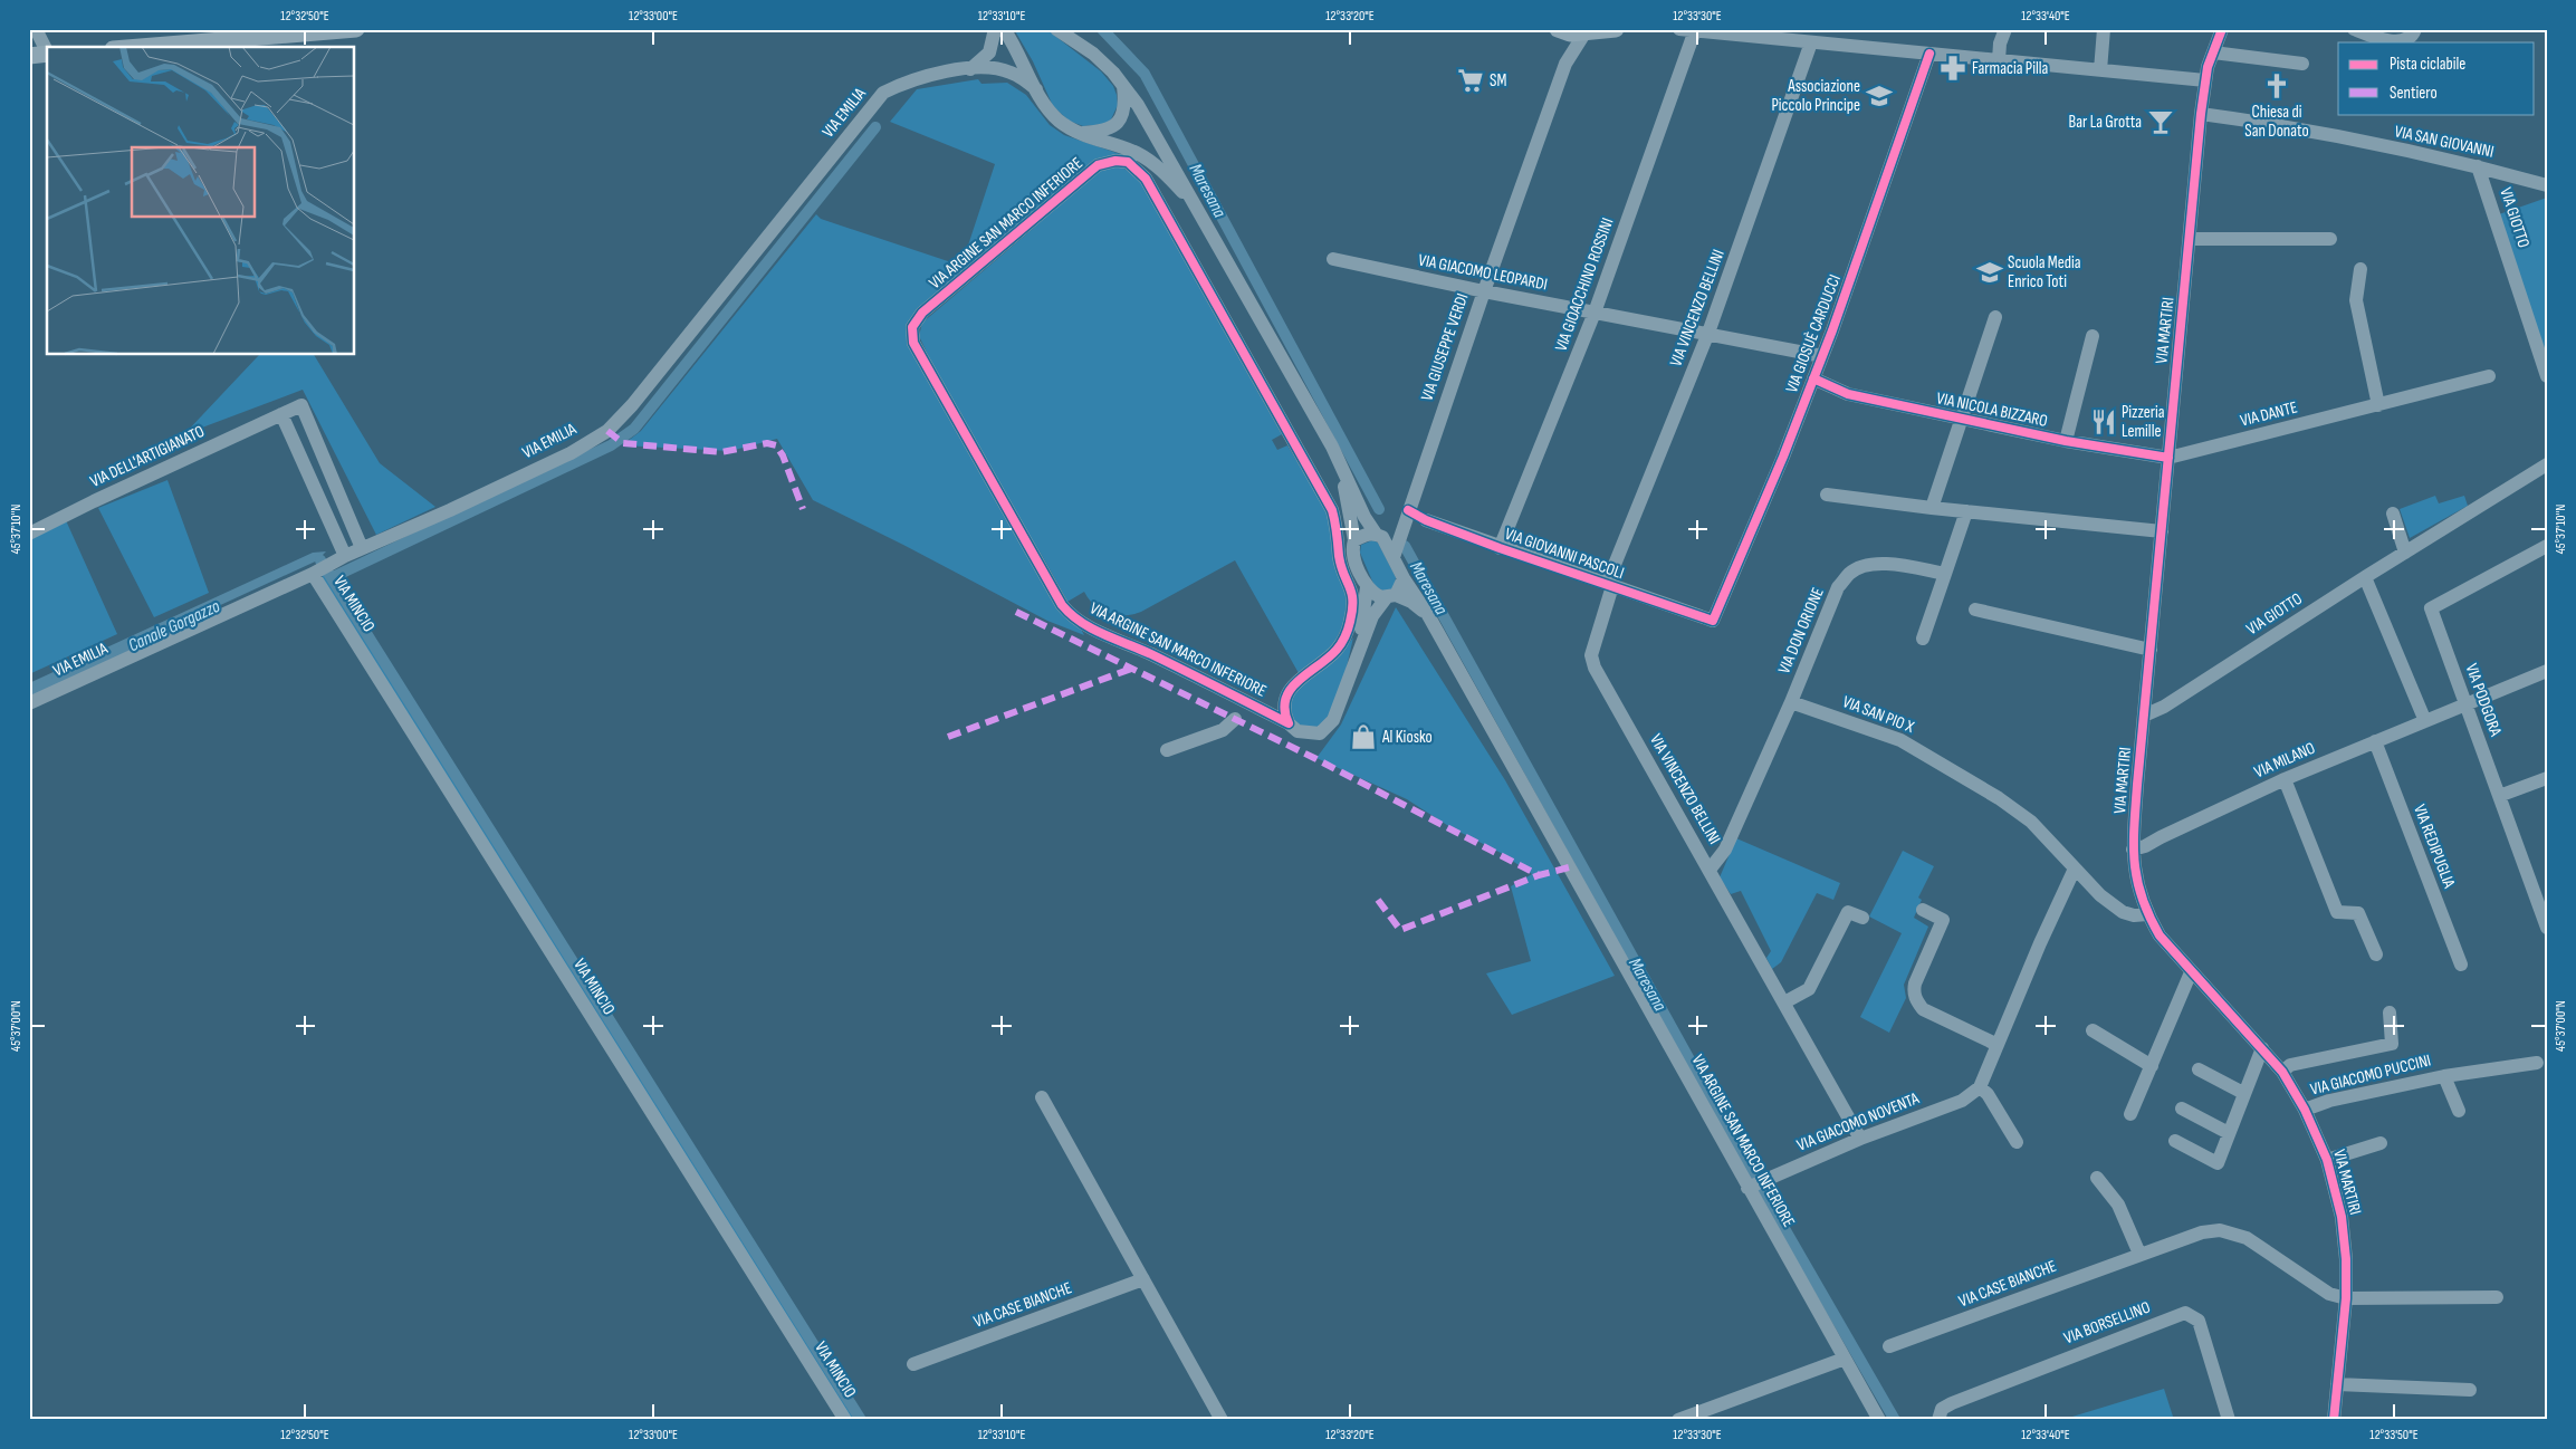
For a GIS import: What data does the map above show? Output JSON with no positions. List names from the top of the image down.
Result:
{
  "streets": {
    "street": [
      "VIA EMILIA",
      "VIA SAN GIOVANNI",
      "VIA GIOTTO",
      "VIA ARGINE SAN MARCO INFERIORE",
      "VIA GIACOMO LEOPARDI",
      "VIA GIOACCHINO ROSSINI",
      "VIA VINCENZO BELLINI",
      "VIA MARTIRI",
      "VIA GIOSUÈ CARDUCCI",
      "VIA GIUSEPPE VERDI",
      "VIA NICOLA BIZZARO",
      "VIA DANTE",
      "VIA DELL'ARTIGIANATO",
      "VIA GIOVANNI PASCOLI",
      "VIA MINCIO",
      "VIA DON ORIONE",
      "VIA PODGORA",
      "VIA SAN PIO X",
      "VIA MILANO",
      "VIA REDIPUGLIA",
      "VIA GIACOMO PUCCINI",
      "VIA GIACOMO NOVENTA",
      "VIA CASE BIANCHE",
      "VIA BORSELLINO"
    ]
  },
  "crossings": [
    ["VIA EMILIA", "VIA DELL'ARTIGIANATO"],
    ["VIA EMILIA", "VIA MINCIO"],
    ["VIA SAN GIOVANNI", "VIA GIOTTO"],
    ["VIA SAN GIOVANNI", "VIA MARTIRI"],
    ["VIA GIOTTO", "VIA MARTIRI"],
    ["VIA ARGINE SAN MARCO INFERIORE", "VIA GIUSEPPE VERDI"],
    ["VIA ARGINE SAN MARCO INFERIORE", "VIA GIACOMO NOVENTA"],
    ["VIA GIACOMO LEOPARDI", "VIA GIOACCHINO ROSSINI"],
    ["VIA GIACOMO LEOPARDI", "VIA VINCENZO BELLINI"],
    ["VIA GIACOMO LEOPARDI", "VIA GIOSUÈ CARDUCCI"],
    ["VIA GIACOMO LEOPARDI", "VIA GIUSEPPE VERDI"],
    ["VIA GIOACCHINO ROSSINI", "VIA GIOVANNI PASCOLI"],
    ["VIA VINCENZO BELLINI", "VIA GIOVANNI PASCOLI"],
    ["VIA VINCENZO BELLINI", "VIA GIACOMO NOVENTA"],
    ["VIA MARTIRI", "VIA NICOLA BIZZARO"],
    ["VIA MARTIRI", "VIA DANTE"],
    ["VIA MARTIRI", "VIA SAN PIO X"],
    ["VIA MARTIRI", "VIA MILANO"],
    ["VIA MARTIRI", "VIA GIACOMO PUCCINI"],
    ["VIA MARTIRI", "VIA CASE BIANCHE"],
    ["VIA GIOSUÈ CARDUCCI", "VIA NICOLA BIZZARO"],
    ["VIA GIOSUÈ CARDUCCI", "VIA GIOVANNI PASCOLI"],
    ["VIA NICOLA BIZZARO", "VIA DANTE"],
    ["VIA DON ORIONE", "VIA SAN PIO X"],
    ["VIA PODGORA", "VIA MILANO"],
    ["VIA MILANO", "VIA REDIPUGLIA"]
  ],
  "water": ["Maresana", "Canale Gorgazzo"],
  "places": {
    "pharmacy": ["Farmacia Pilla"],
    "supermarket": ["SM"],
    "church": ["Chiesa di San Donato"],
    "school or university": ["Associazione Piccolo Principe", "Scuola Media Enrico Toti"],
    "bar": ["Bar La Grotta"],
    "restaurant": ["Pizzeria Lemille"],
    "shop": ["Al Kiosko"]
  },
  "legend": ["Pista ciclabile", "Sentiero"],
  "coordinates": [
    "12°32'50\"E",
    "12°33'00\"E",
    "12°33'10\"E",
    "12°33'20\"E",
    "12°33'30\"E",
    "12°33'40\"E",
    "45°37'10\"N",
    "45°37'00\"N",
    "12°33'50\"E"
  ]
}
